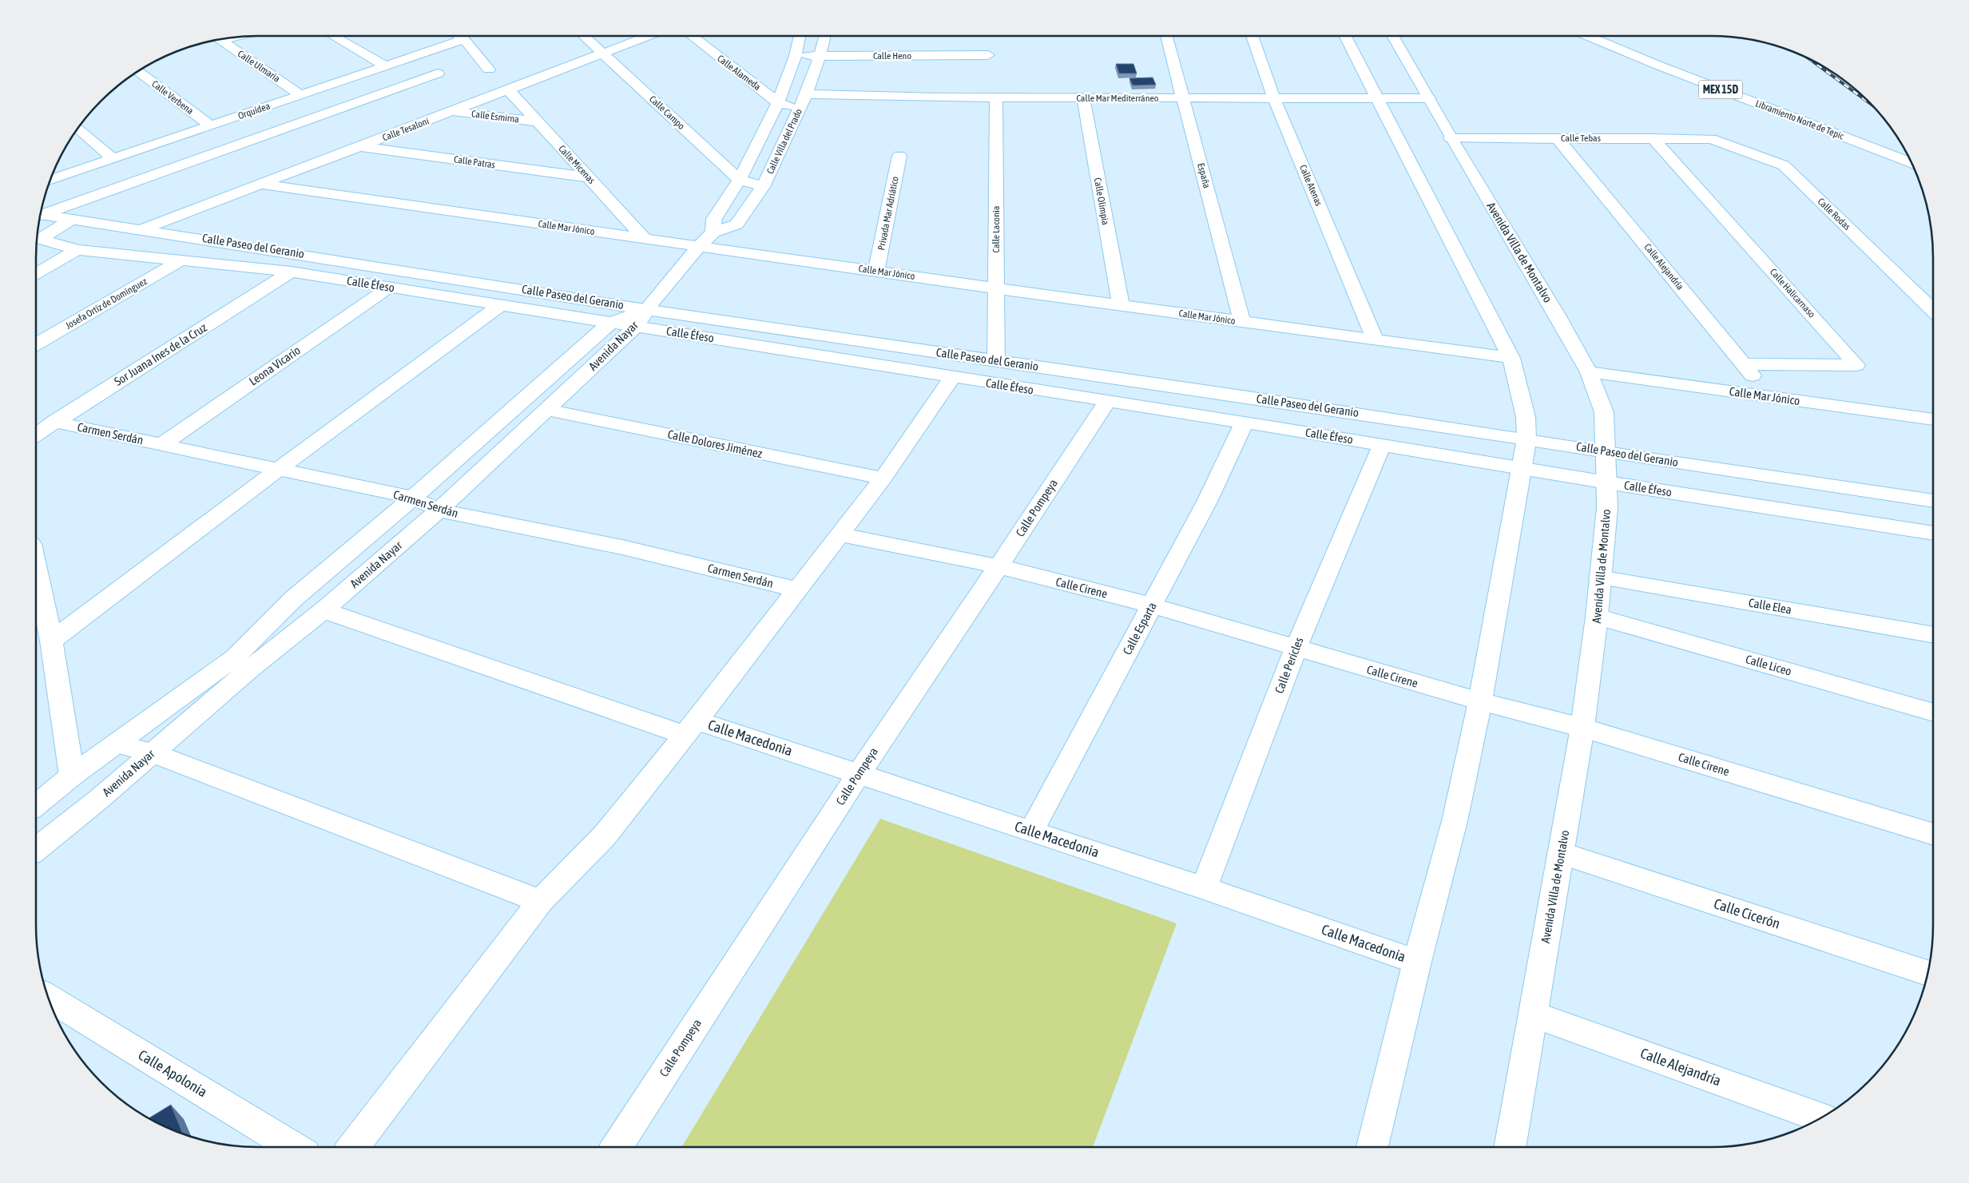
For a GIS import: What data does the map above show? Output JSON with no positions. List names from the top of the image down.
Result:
{
  "streets": {
    "main road": [
      "Calle Heno",
      "Calle Ulmaria",
      "Calle Alameda",
      "MEX 15D",
      "Calle Verbena",
      "Calle Mar Mediterráneo",
      "Orquídea",
      "Calle Campo",
      "Calle Esmirna",
      "Libramiento Norte de Tepic",
      "Calle Tesaloni",
      "Calle Tebas",
      "Calle Villa del Prado",
      "Calle Patras",
      "Calle Micenas",
      "España",
      "Calle Atenas",
      "Calle Olimpia",
      "Privada Mar Adriático",
      "Calle Rodas",
      "Calle Mar Jónico",
      "Calle Laconia",
      "Calle Paseo del Geranio",
      "Avenida Villa de Montalvo",
      "Calle Alejandría",
      "Calle Éfeso",
      "Calle Halicarnaso",
      "Josefa Ortíz de Domínguez",
      "Avenida Nayar",
      "Sor Juana Ines de la Cruz",
      "Leona Vicario",
      "Carmen Serdán",
      "Calle Dolores Jiménez",
      "Calle Pompeya",
      "Calle Cirene",
      "Calle Elea",
      "Calle Esparta",
      "Calle Pericles",
      "Calle Liceo",
      "Calle Macedonia",
      "Calle Cicerón",
      "Calle Apolonia"
    ]
  },
  "crossings": [
    ["Calle Heno", "Calle Villa del Prado"],
    ["Calle Ulmaria", "Orquídea"],
    ["Calle Alameda", "Calle Villa del Prado"],
    ["Calle Verbena", "Orquídea"],
    ["Calle Mar Mediterráneo", "Calle Villa del Prado"],
    ["Calle Mar Mediterráneo", "España"],
    ["Calle Mar Mediterráneo", "Calle Atenas"],
    ["Calle Mar Mediterráneo", "Calle Olimpia"],
    ["Calle Mar Mediterráneo", "Calle Laconia"],
    ["Calle Mar Mediterráneo", "Avenida Villa de Montalvo"],
    ["Calle Campo", "Calle Tesaloni"],
    ["Calle Campo", "Calle Villa del Prado"],
    ["Calle Esmirna", "Calle Tesaloni"],
    ["Calle Esmirna", "Calle Micenas"],
    ["Calle Tesaloni", "Calle Patras"],
    ["Calle Tesaloni", "Calle Micenas"],
    ["Calle Tesaloni", "Calle Mar Jónico"],
    ["Calle Tesaloni", "Calle Paseo del Geranio"],
    ["Calle Tebas", "Calle Rodas"],
    ["Calle Tebas", "Avenida Villa de Montalvo"],
    ["Calle Tebas", "Calle Alejandría"],
    ["Calle Tebas", "Calle Halicarnaso"],
    ["Calle Villa del Prado", "Calle Mar Jónico"],
    ["Calle Villa del Prado", "Calle Paseo del Geranio"],
    ["Calle Villa del Prado", "Calle Éfeso"],
    ["Calle Villa del Prado", "Avenida Nayar"],
    ["Calle Patras", "Calle Micenas"],
    ["Calle Micenas", "Calle Mar Jónico"],
    ["España", "Calle Mar Jónico"],
    ["Calle Atenas", "Calle Mar Jónico"],
    ["Calle Olimpia", "Calle Mar Jónico"],
    ["Privada Mar Adriático", "Calle Mar Jónico"],
    ["Calle Mar Jónico", "Calle Laconia"],
    ["Calle Mar Jónico", "Avenida Villa de Montalvo"],
    ["Calle Mar Jónico", "Calle Alejandría"],
    ["Calle Laconia", "Calle Paseo del Geranio"],
    ["Calle Paseo del Geranio", "Avenida Villa de Montalvo"],
    ["Calle Paseo del Geranio", "Calle Éfeso"],
    ["Calle Paseo del Geranio", "Avenida Nayar"],
    ["Avenida Villa de Montalvo", "Calle Alejandría"],
    ["Avenida Villa de Montalvo", "Calle Éfeso"],
    ["Avenida Villa de Montalvo", "Calle Cirene"],
    ["Avenida Villa de Montalvo", "Calle Elea"],
    ["Avenida Villa de Montalvo", "Calle Liceo"],
    ["Avenida Villa de Montalvo", "Calle Cicerón"],
    ["Calle Alejandría", "Calle Halicarnaso"],
    ["Calle Éfeso", "Josefa Ortíz de Domínguez"],
    ["Calle Éfeso", "Avenida Nayar"],
    ["Calle Éfeso", "Sor Juana Ines de la Cruz"],
    ["Calle Éfeso", "Leona Vicario"],
    ["Calle Éfeso", "Calle Pompeya"],
    ["Calle Éfeso", "Calle Esparta"],
    ["Calle Éfeso", "Calle Pericles"],
    ["Avenida Nayar", "Carmen Serdán"],
    ["Avenida Nayar", "Calle Dolores Jiménez"],
    ["Avenida Nayar", "Calle Macedonia"],
    ["Sor Juana Ines de la Cruz", "Carmen Serdán"],
    ["Leona Vicario", "Carmen Serdán"],
    ["Calle Pompeya", "Calle Cirene"],
    ["Calle Pompeya", "Calle Macedonia"],
    ["Calle Cirene", "Calle Esparta"],
    ["Calle Cirene", "Calle Pericles"],
    ["Calle Esparta", "Calle Macedonia"],
    ["Calle Pericles", "Calle Macedonia"]
  ]
}
